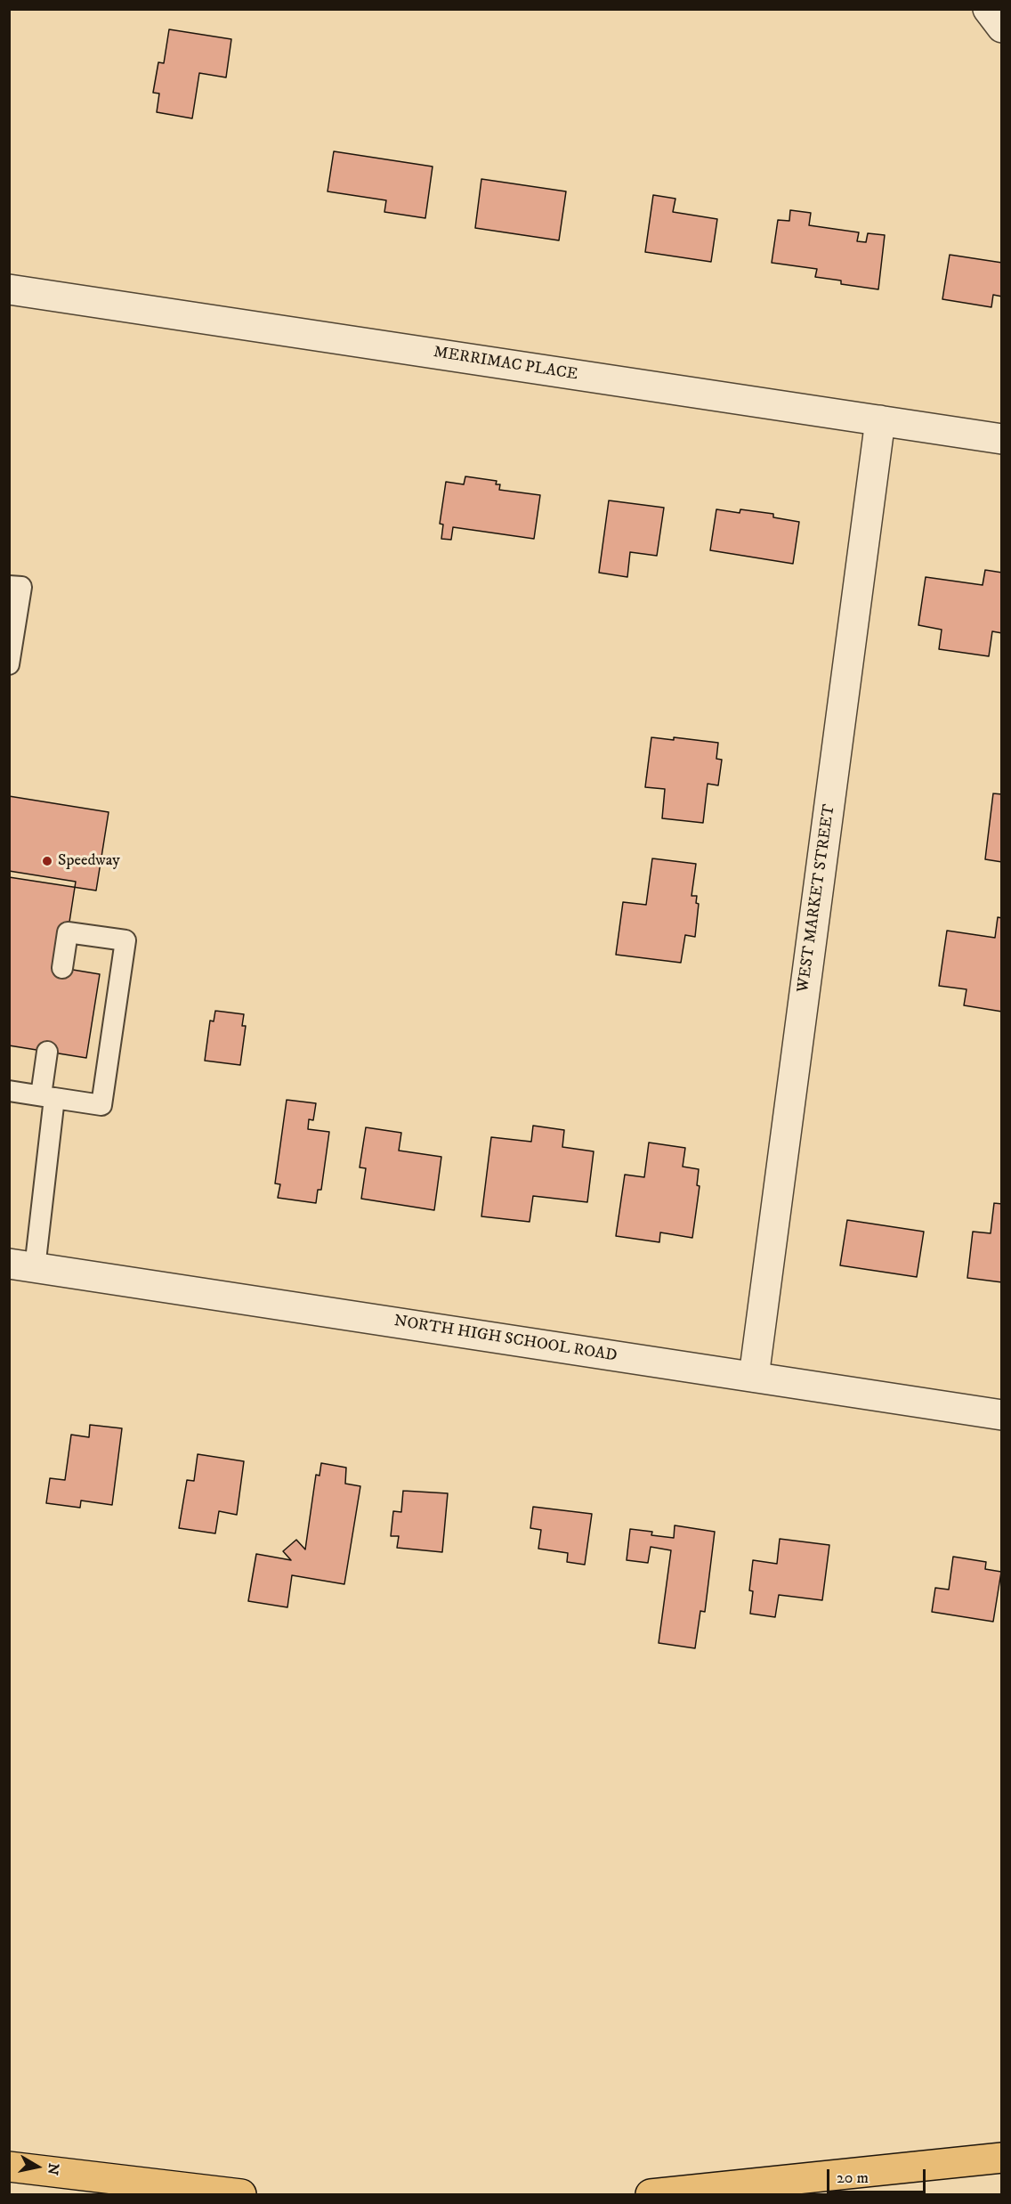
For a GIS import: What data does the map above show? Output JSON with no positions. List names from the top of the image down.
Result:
{
  "streets": {
    "street": ["MERRIMAC PLACE", "WEST MARKET STREET", "NORTH HIGH SCHOOL ROAD"]
  },
  "crossings": [
    ["MERRIMAC PLACE", "WEST MARKET STREET"],
    ["WEST MARKET STREET", "NORTH HIGH SCHOOL ROAD"]
  ],
  "places": ["Speedway"],
  "scale_bar": "20 m",
  "north": "right"
}
